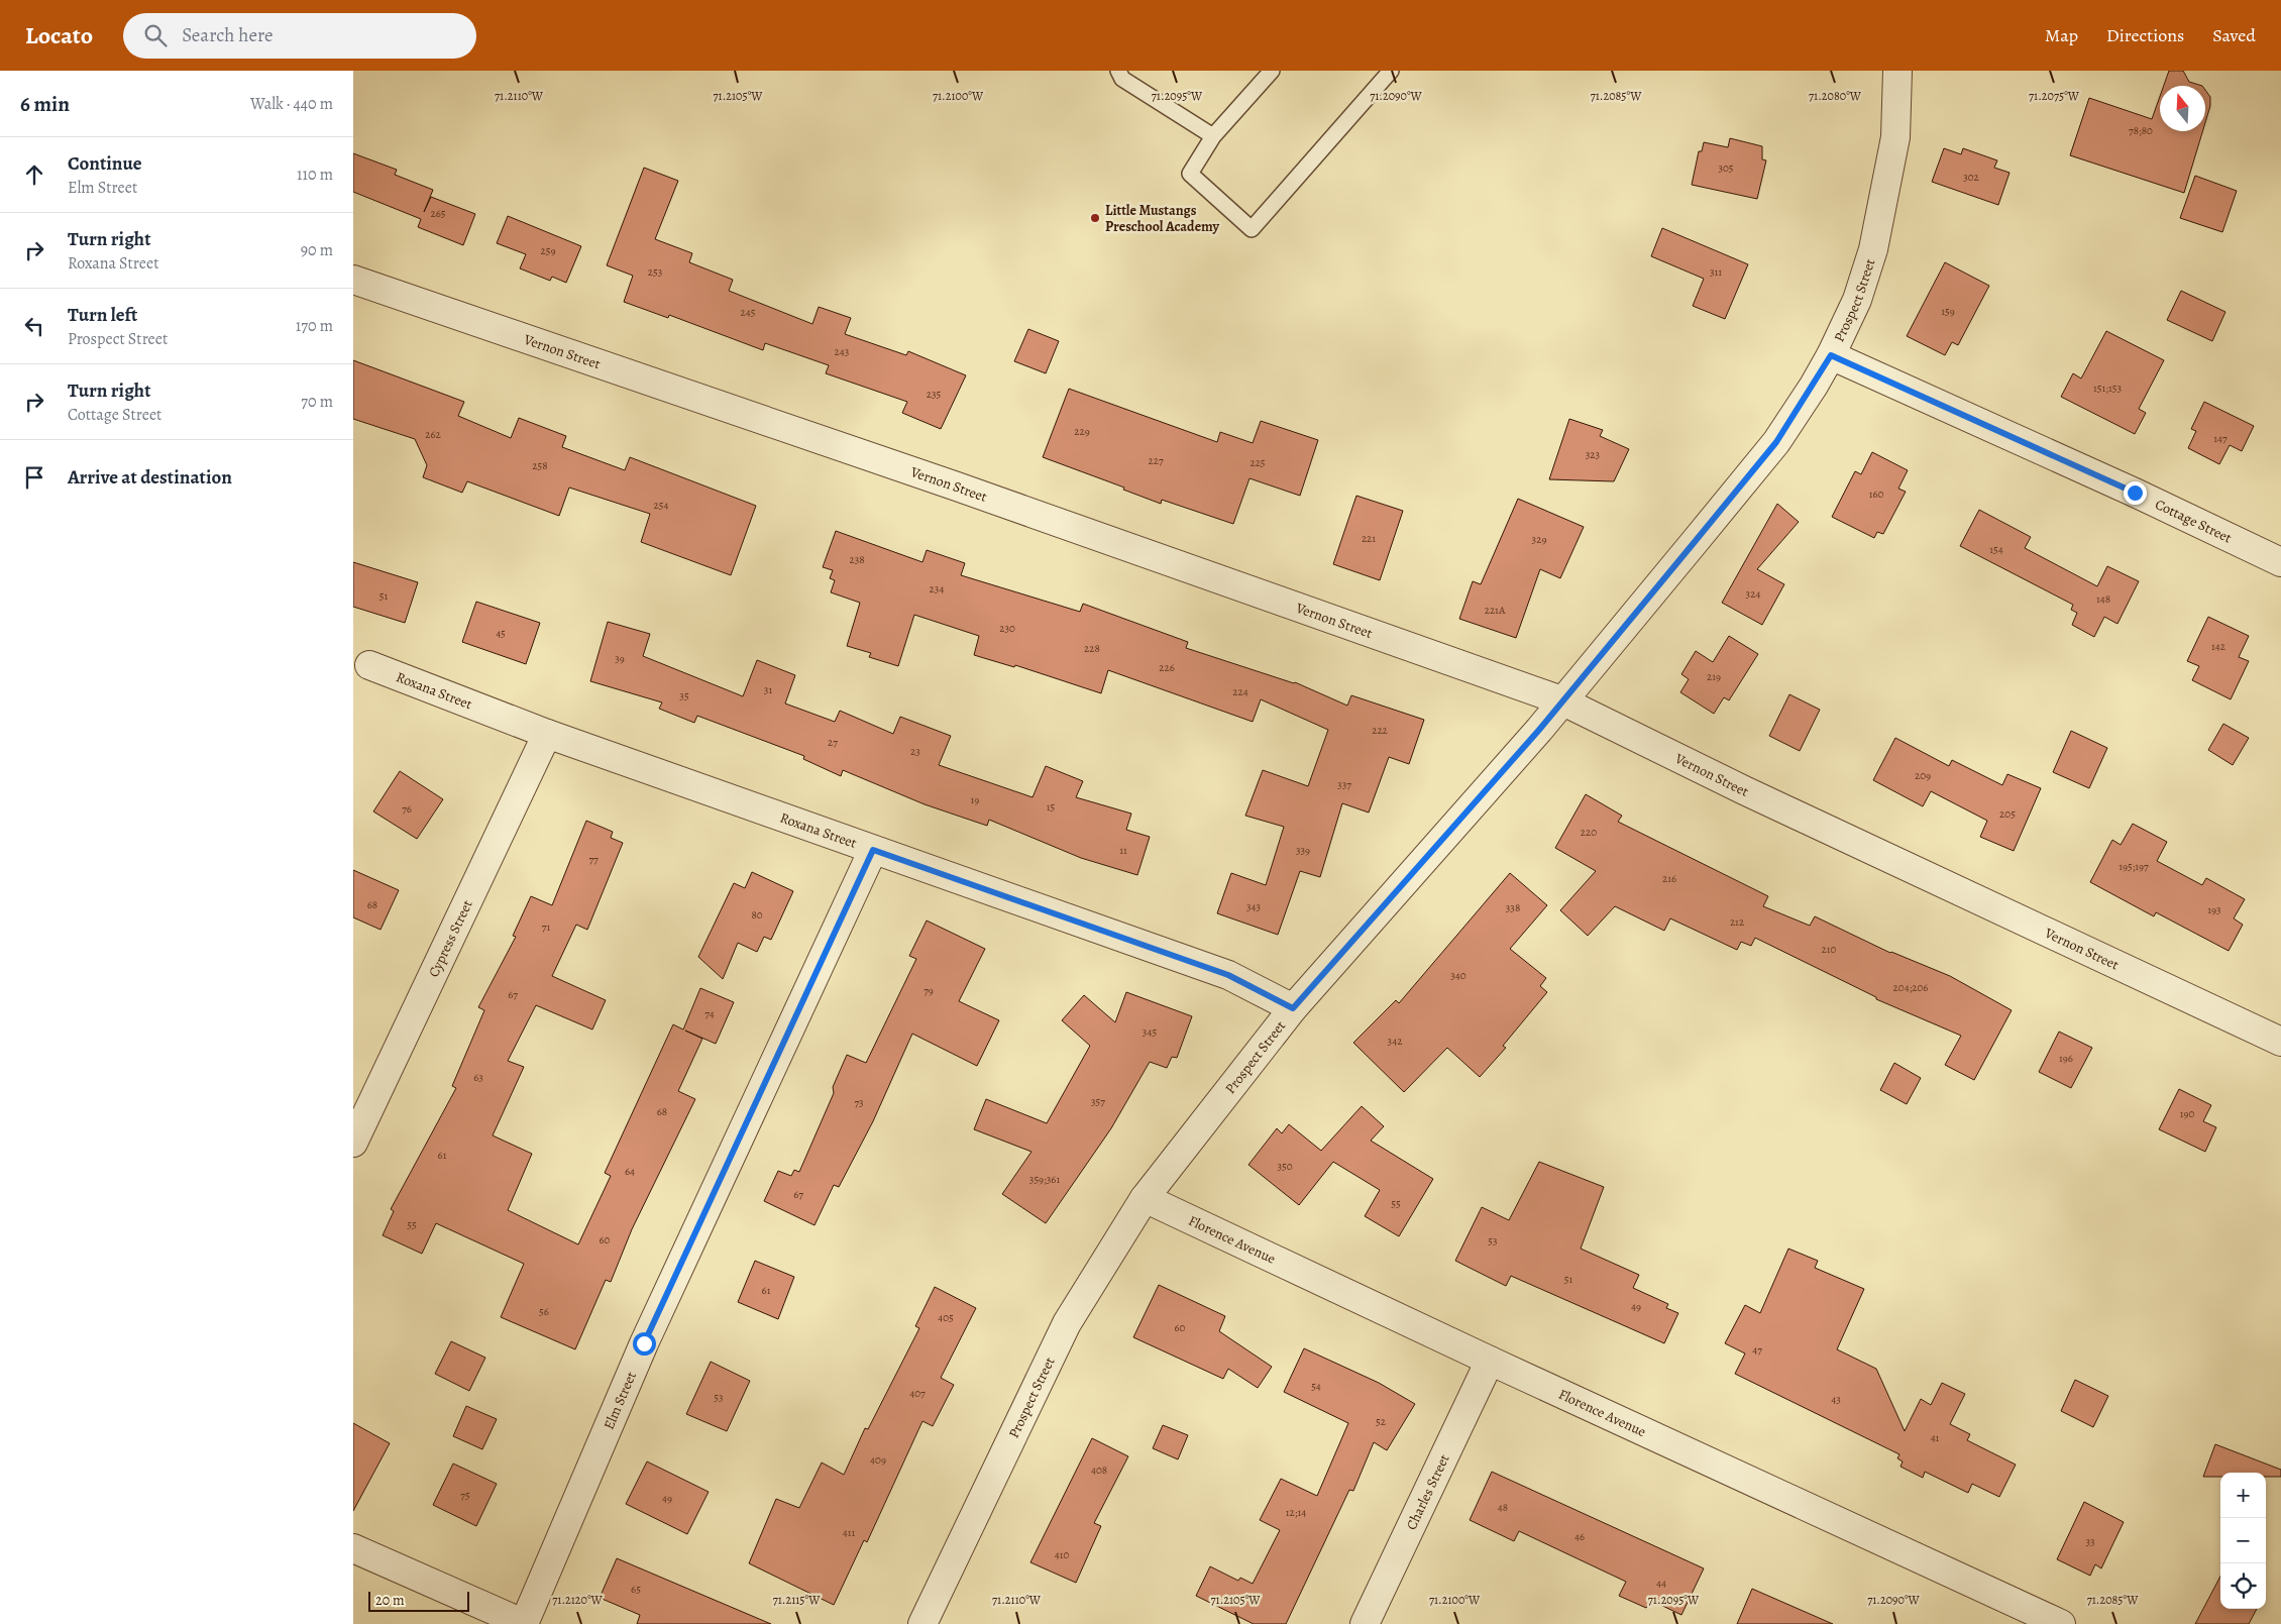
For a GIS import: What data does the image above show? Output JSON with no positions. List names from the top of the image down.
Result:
{
  "streets": {
    "street": [
      "Prospect Street",
      "Vernon Street",
      "Cottage Street",
      "Roxana Street",
      "Cypress Street",
      "Florence Avenue",
      "Elm Street",
      "Charles Street"
    ]
  },
  "crossings": [
    ["Prospect Street", "Vernon Street"],
    ["Prospect Street", "Cottage Street"],
    ["Prospect Street", "Roxana Street"],
    ["Prospect Street", "Florence Avenue"],
    ["Roxana Street", "Cypress Street"],
    ["Roxana Street", "Elm Street"],
    ["Florence Avenue", "Charles Street"]
  ],
  "places": ["Little Mustangs Preschool Academy"],
  "house_numbers": [
    "78;80",
    "305",
    "302",
    "265",
    "259",
    "253",
    "311",
    "159",
    "245",
    "243",
    "151;153",
    "235",
    "229",
    "262",
    "147",
    "323",
    "227",
    "225",
    "258",
    "160",
    "254",
    "221",
    "329",
    "154",
    "238",
    "234",
    "324",
    "51",
    "148",
    "221A",
    "230",
    "45",
    "142",
    "228",
    "39",
    "226",
    "219",
    "31",
    "224",
    "35",
    "222",
    "27",
    "23",
    "209",
    "337",
    "19",
    "15",
    "76",
    "205",
    "220",
    "11",
    "339",
    "77",
    "195;197",
    "216",
    "68",
    "343",
    "338",
    "193",
    "80",
    "212",
    "71",
    "210",
    "340",
    "204;206",
    "79",
    "67",
    "74",
    "345",
    "342",
    "196",
    "63",
    "357",
    "73",
    "68",
    "190",
    "61",
    "350",
    "64",
    "359;361",
    "67",
    "55",
    "55",
    "60",
    "53",
    "51",
    "61",
    "49",
    "56",
    "405",
    "60",
    "47",
    "54",
    "407",
    "53",
    "43",
    "52",
    "41",
    "409",
    "408",
    "75",
    "49",
    "48",
    "12;14",
    "411",
    "46",
    "33",
    "410",
    "44",
    "65"
  ],
  "scale_bar": "20 m",
  "north": "top",
  "page": {
    "header": "Locato",
    "search": "Search here",
    "nav": ["Map", "Directions", "Saved"],
    "heading": ["6 min", "Walk · 440 m"],
    "list": [
      ["Continue", "Elm Street", "110 m"],
      ["Turn right", "Roxana Street", "90 m"],
      ["Turn left", "Prospect Street", "170 m"],
      ["Turn right", "Cottage Street", "70 m"],
      "Arrive at destination"
    ],
    "map_buttons": ["+", "−"],
    "scale": "20 m"
  },
  "coordinates": [
    "71.2110°W",
    "71.2105°W",
    "71.2100°W",
    "71.2095°W",
    "71.2090°W",
    "71.2085°W",
    "71.2080°W",
    "71.2075°W",
    "71.2120°W",
    "71.2115°W"
  ]
}
